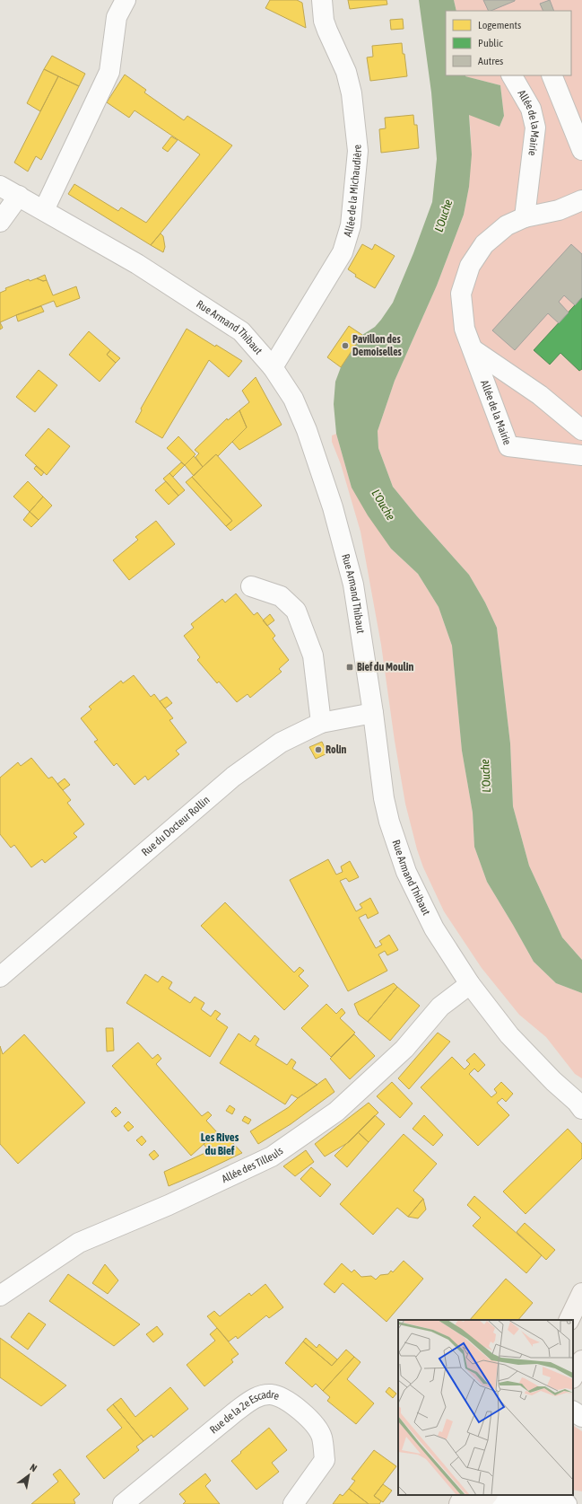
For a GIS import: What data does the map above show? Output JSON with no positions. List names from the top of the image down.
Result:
{
  "streets": {
    "street": [
      "Allée de la Mairie",
      "Allée de la Michaudière",
      "Rue Armand Thibaut",
      "Rue du Docteur Rollin",
      "Allée des Tilleuls",
      "Rue de la 2e Escadre"
    ]
  },
  "crossings": [
    ["Allée de la Michaudière", "Rue Armand Thibaut"],
    ["Rue Armand Thibaut", "Rue du Docteur Rollin"],
    ["Rue Armand Thibaut", "Allée des Tilleuls"]
  ],
  "districts": ["Les Rives du Bief"],
  "water": ["L'Ouche"],
  "places": {
    "other": ["Pavillon des Demoiselles", "Rolin"],
    "transit": ["Bief du Moulin"]
  },
  "legend": ["Logements", "Public", "Autres"],
  "north": "top right"
}
